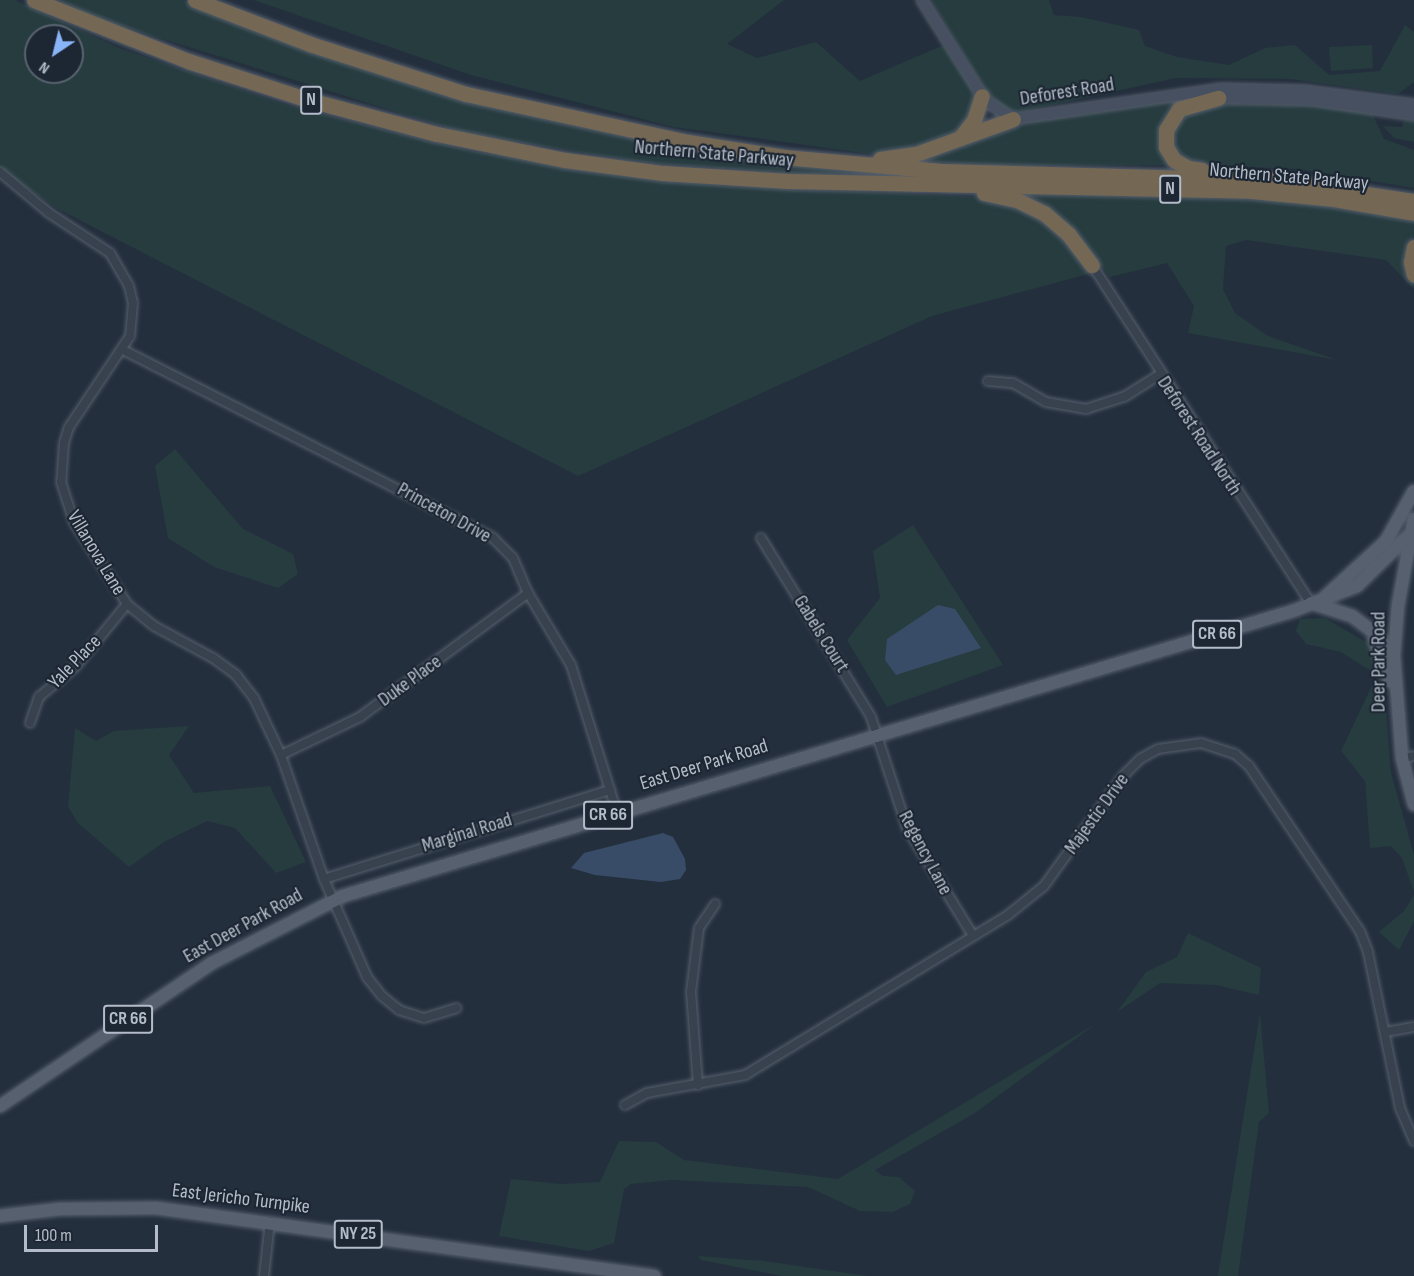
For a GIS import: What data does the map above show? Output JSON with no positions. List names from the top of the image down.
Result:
{
  "streets": {
    "highway": ["N", "Northern State Parkway"],
    "main road": [
      "CR 66",
      "Deer Park Road",
      "East Deer Park Road",
      "East Jericho Turnpike",
      "NY 25"
    ],
    "street": [
      "Deforest Road",
      "Deforest Road North",
      "Princeton Drive",
      "Villanova Lane",
      "Gabels Court",
      "Yale Place",
      "Duke Place",
      "Majestic Drive",
      "Marginal Road",
      "Regency Lane"
    ]
  },
  "crossings": [
    ["Deforest Road North", "East Deer Park Road"],
    ["Princeton Drive", "Villanova Lane"],
    ["Princeton Drive", "Duke Place"],
    ["Princeton Drive", "East Deer Park Road"],
    ["Princeton Drive", "Marginal Road"],
    ["Villanova Lane", "Yale Place"],
    ["Villanova Lane", "Duke Place"],
    ["Villanova Lane", "East Deer Park Road"],
    ["Villanova Lane", "Marginal Road"],
    ["Gabels Court", "East Deer Park Road"],
    ["Gabels Court", "Regency Lane"],
    ["Deer Park Road", "East Deer Park Road"],
    ["East Deer Park Road", "Regency Lane"],
    ["Majestic Drive", "Regency Lane"]
  ],
  "scale_bar": "100 m",
  "north": "bottom left"
}
